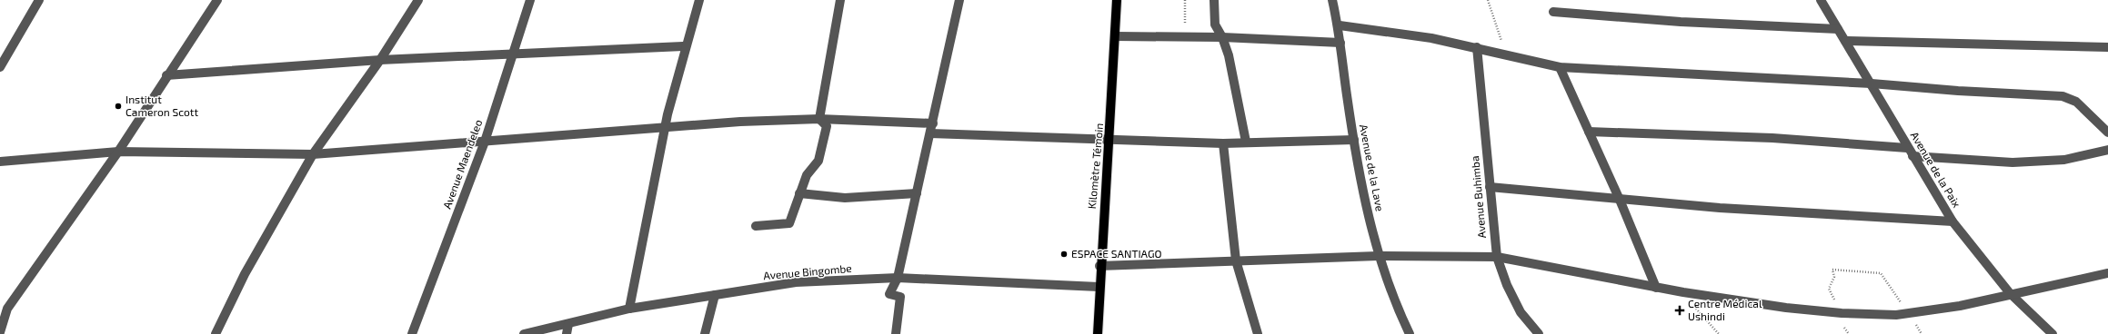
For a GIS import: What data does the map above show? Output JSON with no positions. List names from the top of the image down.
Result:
{
  "streets": {
    "main road": ["Kilomètre Témoin"],
    "street": [
      "Avenue Maendeleo",
      "Avenue de la Lave",
      "Avenue de la Paix",
      "Avenue Buhimba",
      "Avenue Bingombe"
    ]
  },
  "crossings": [
    ["Kilomètre Témoin", "Avenue Bingombe"]
  ],
  "places": {
    "other": ["Institut Cameron Scott", "ESPACE SANTIAGO"],
    "health": ["Centre Médical Ushindi"]
  }
}
